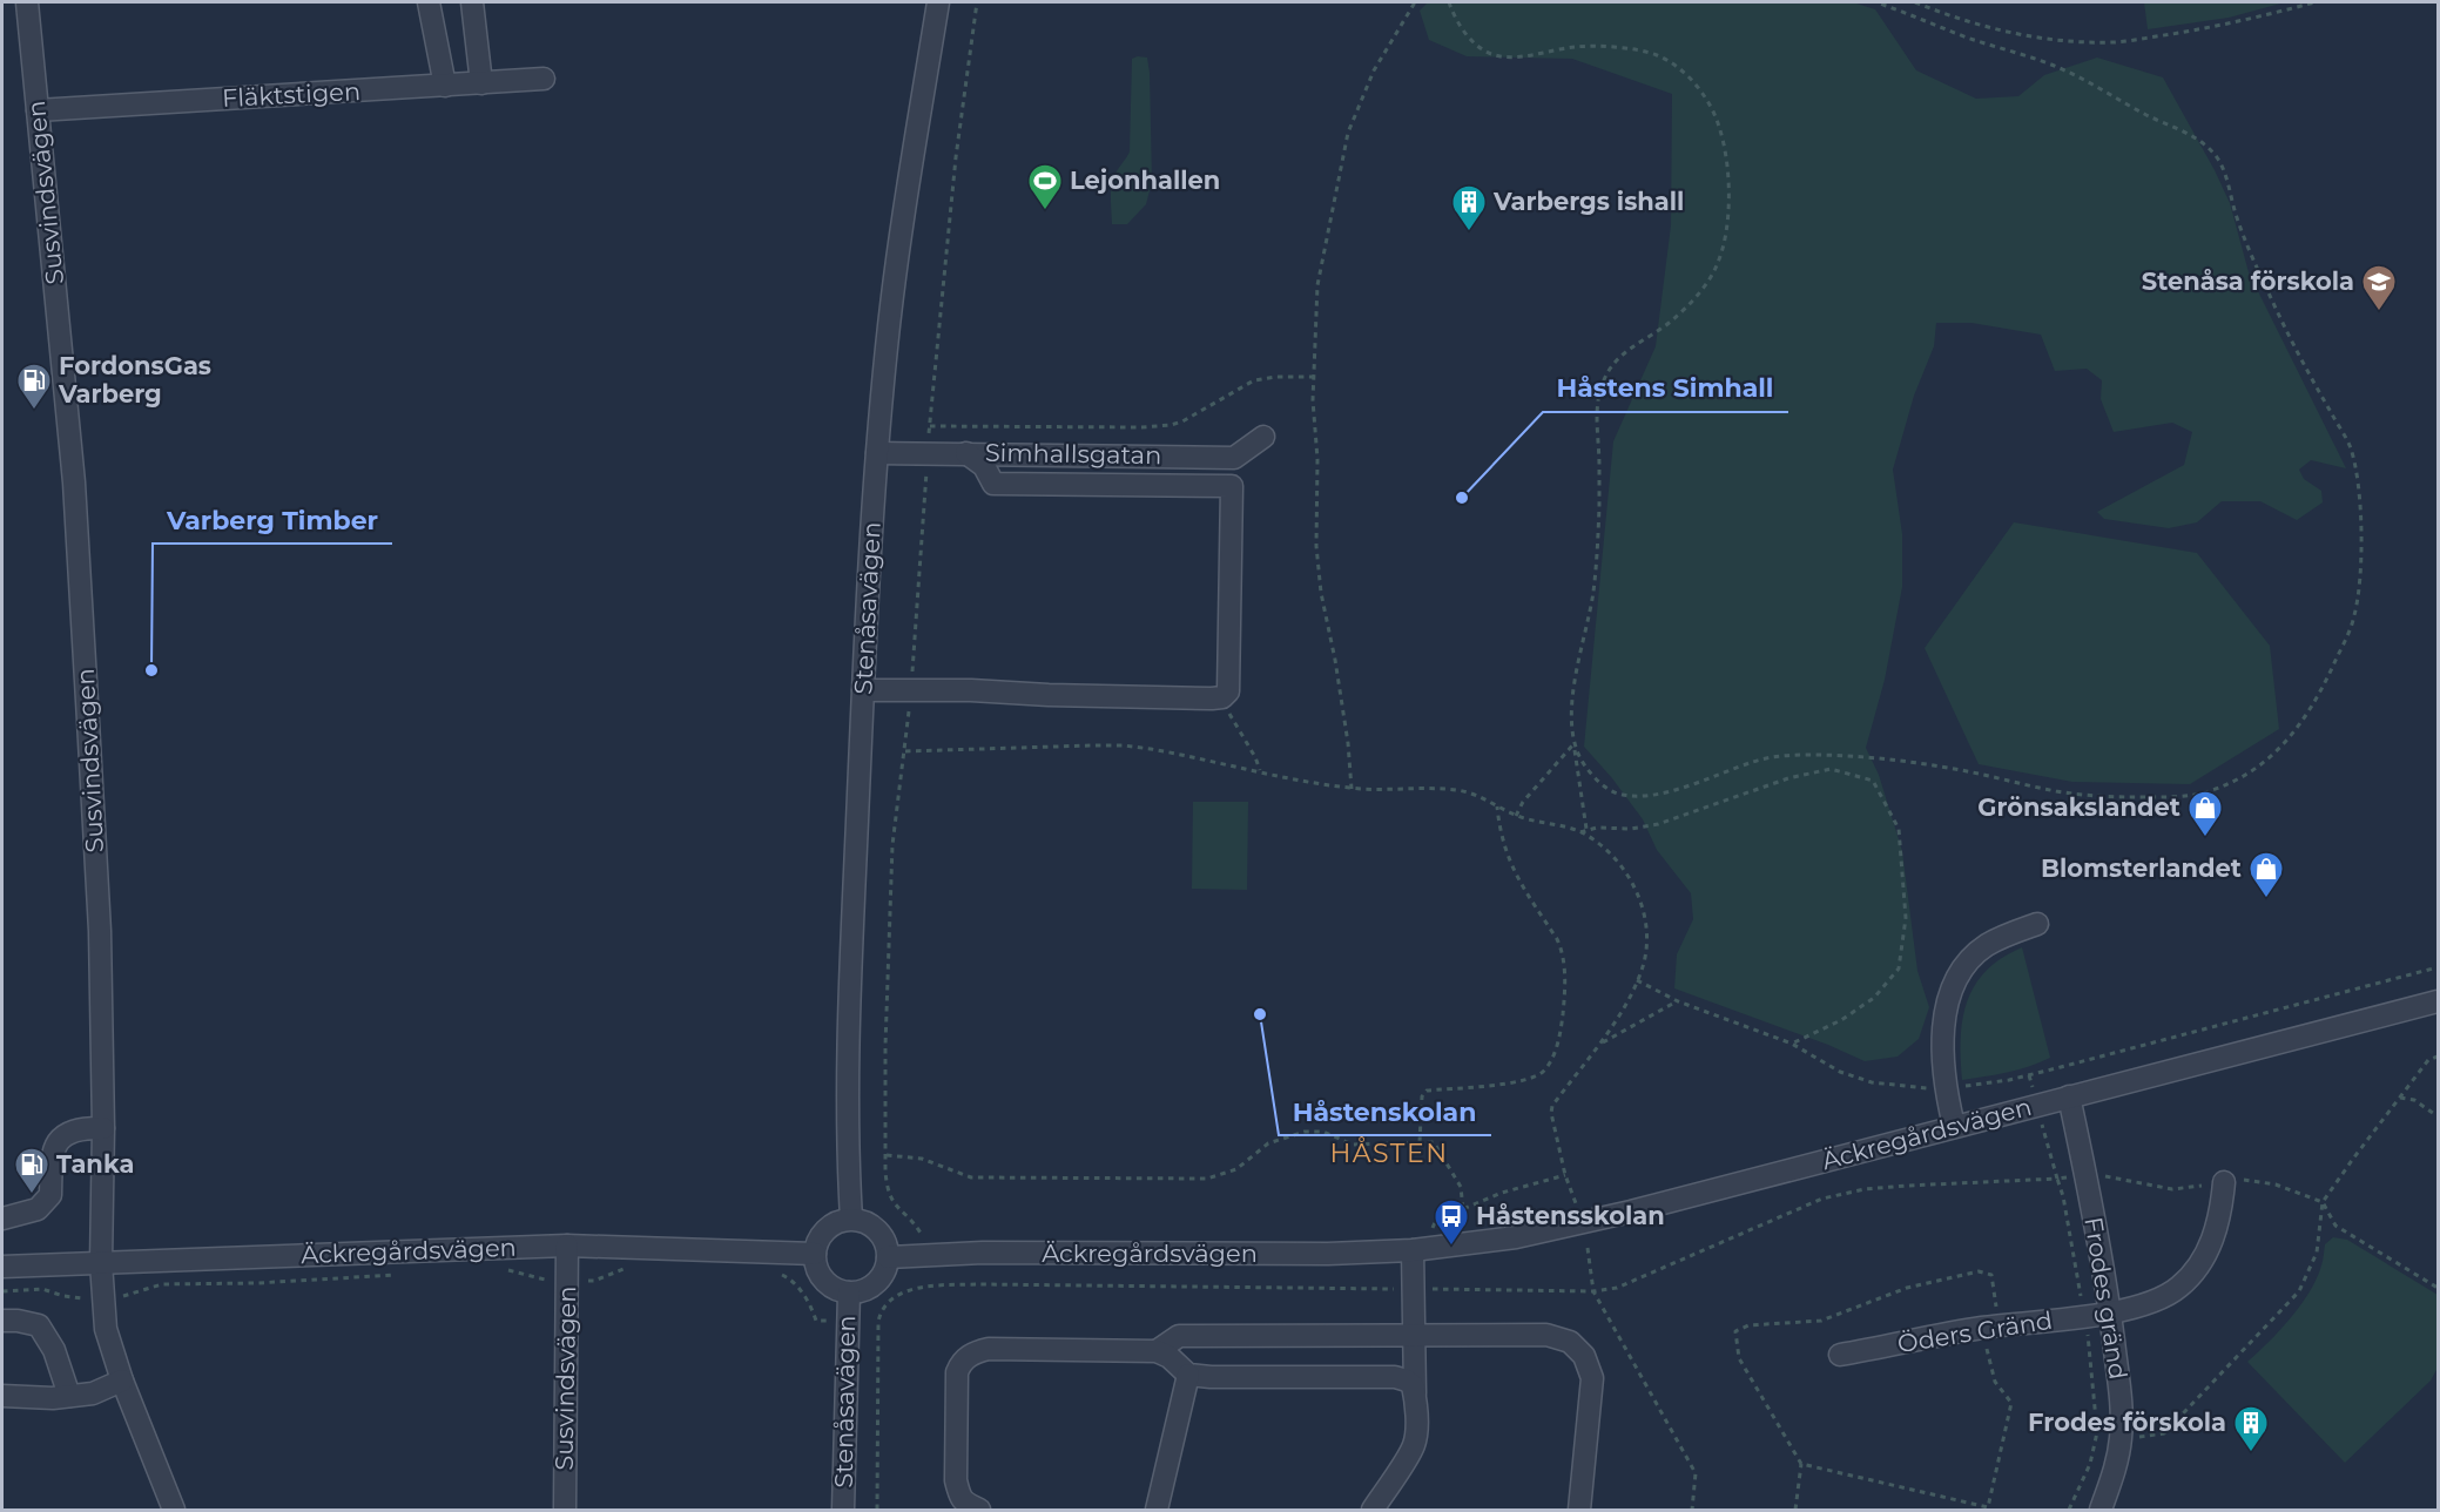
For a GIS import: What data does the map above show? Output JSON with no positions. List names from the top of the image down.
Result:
{
  "streets": {
    "street": [
      "Fläktstigen",
      "Susvindsvägen",
      "Simhallsgatan",
      "Stenåsavägen",
      "Äckregårdsvägen",
      "Frodes gränd",
      "Öders Gränd"
    ]
  },
  "crossings": [
    ["Fläktstigen", "Susvindsvägen"],
    ["Susvindsvägen", "Äckregårdsvägen"],
    ["Simhallsgatan", "Stenåsavägen"],
    ["Stenåsavägen", "Äckregårdsvägen"],
    ["Äckregårdsvägen", "Frodes gränd"],
    ["Frodes gränd", "Öders Gränd"]
  ],
  "districts": ["HÅSTEN"],
  "places": {
    "sports": ["Lejonhallen"],
    "building": ["Varbergs ishall", "Frodes förskola"],
    "school or university": ["Stenåsa förskola"],
    "fuel station": ["FordonsGas Varberg", "Tanka"],
    "other": ["Håstens Simhall", "Varberg Timber", "Håstenskolan"],
    "shop": ["Grönsakslandet", "Blomsterlandet"],
    "bus stop": ["Håstensskolan"]
  }
}
